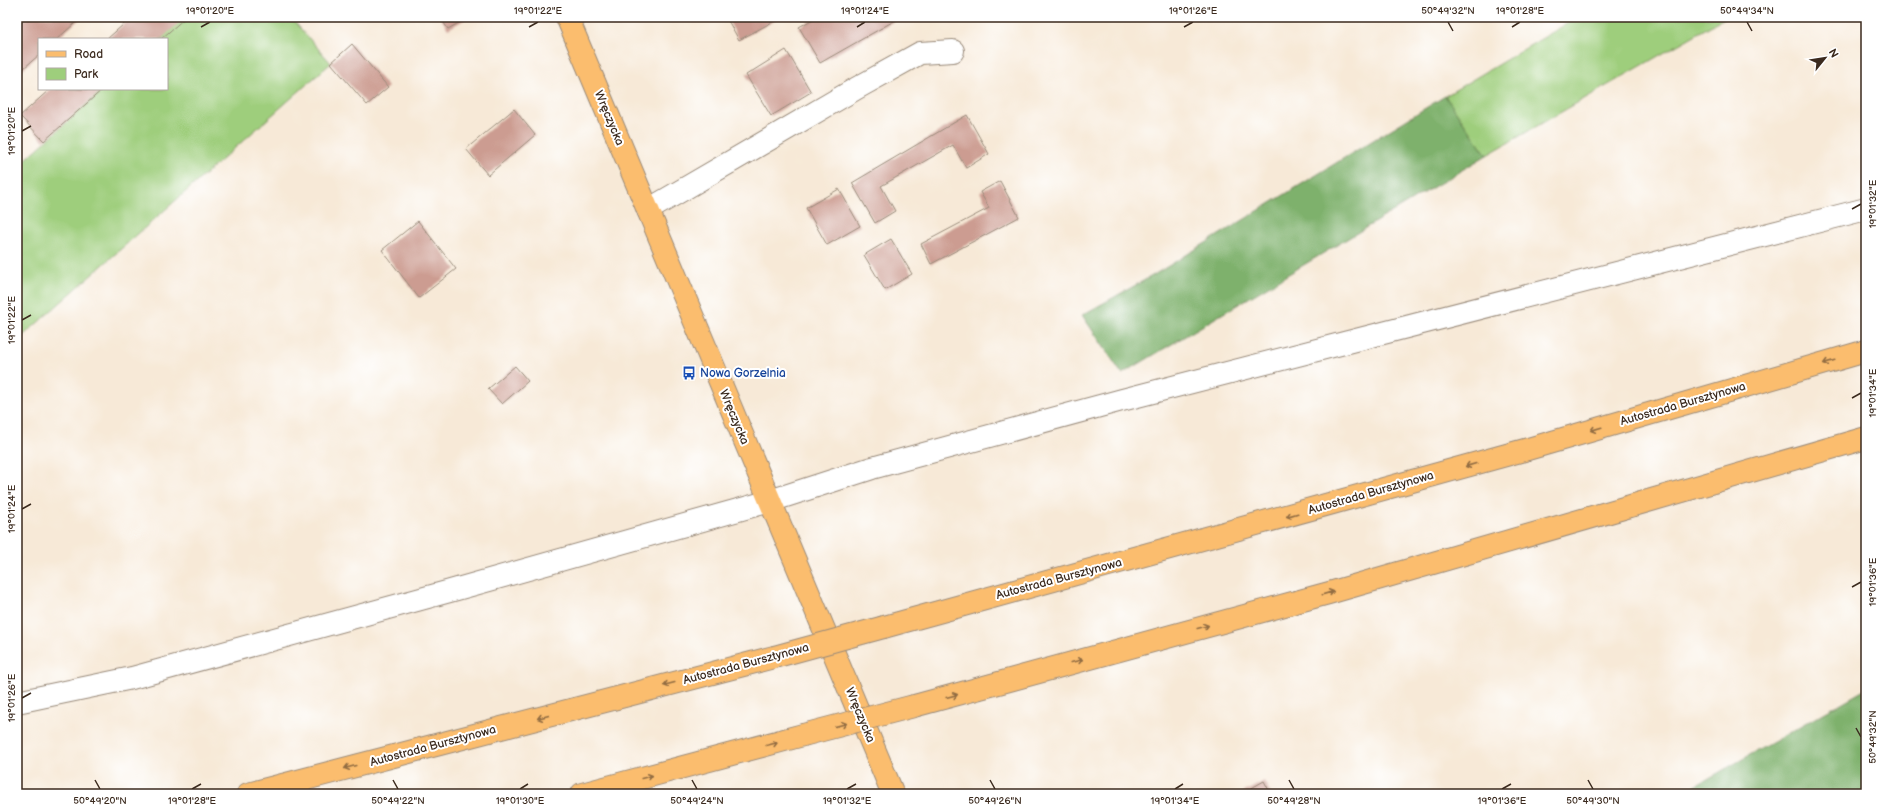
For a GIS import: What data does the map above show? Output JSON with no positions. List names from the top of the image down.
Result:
{
  "streets": {
    "main road": ["Wręczycka", "Autostrada Bursztynowa"]
  },
  "places": {
    "bus stop": ["Nowa Gorzelnia"]
  },
  "legend": ["Road", "Park"],
  "north": "top right",
  "coordinates": [
    "19°01'20\"E",
    "19°01'22\"E",
    "19°01'24\"E",
    "19°01'26\"E",
    "50°49'32\"N",
    "19°01'28\"E",
    "50°49'34\"N",
    "19°01'32\"E",
    "19°01'34\"E",
    "19°01'36\"E",
    "50°49'20\"N",
    "50°49'22\"N",
    "19°01'30\"E",
    "50°49'24\"N",
    "50°49'26\"N",
    "50°49'28\"N",
    "50°49'30\"N"
  ]
}
